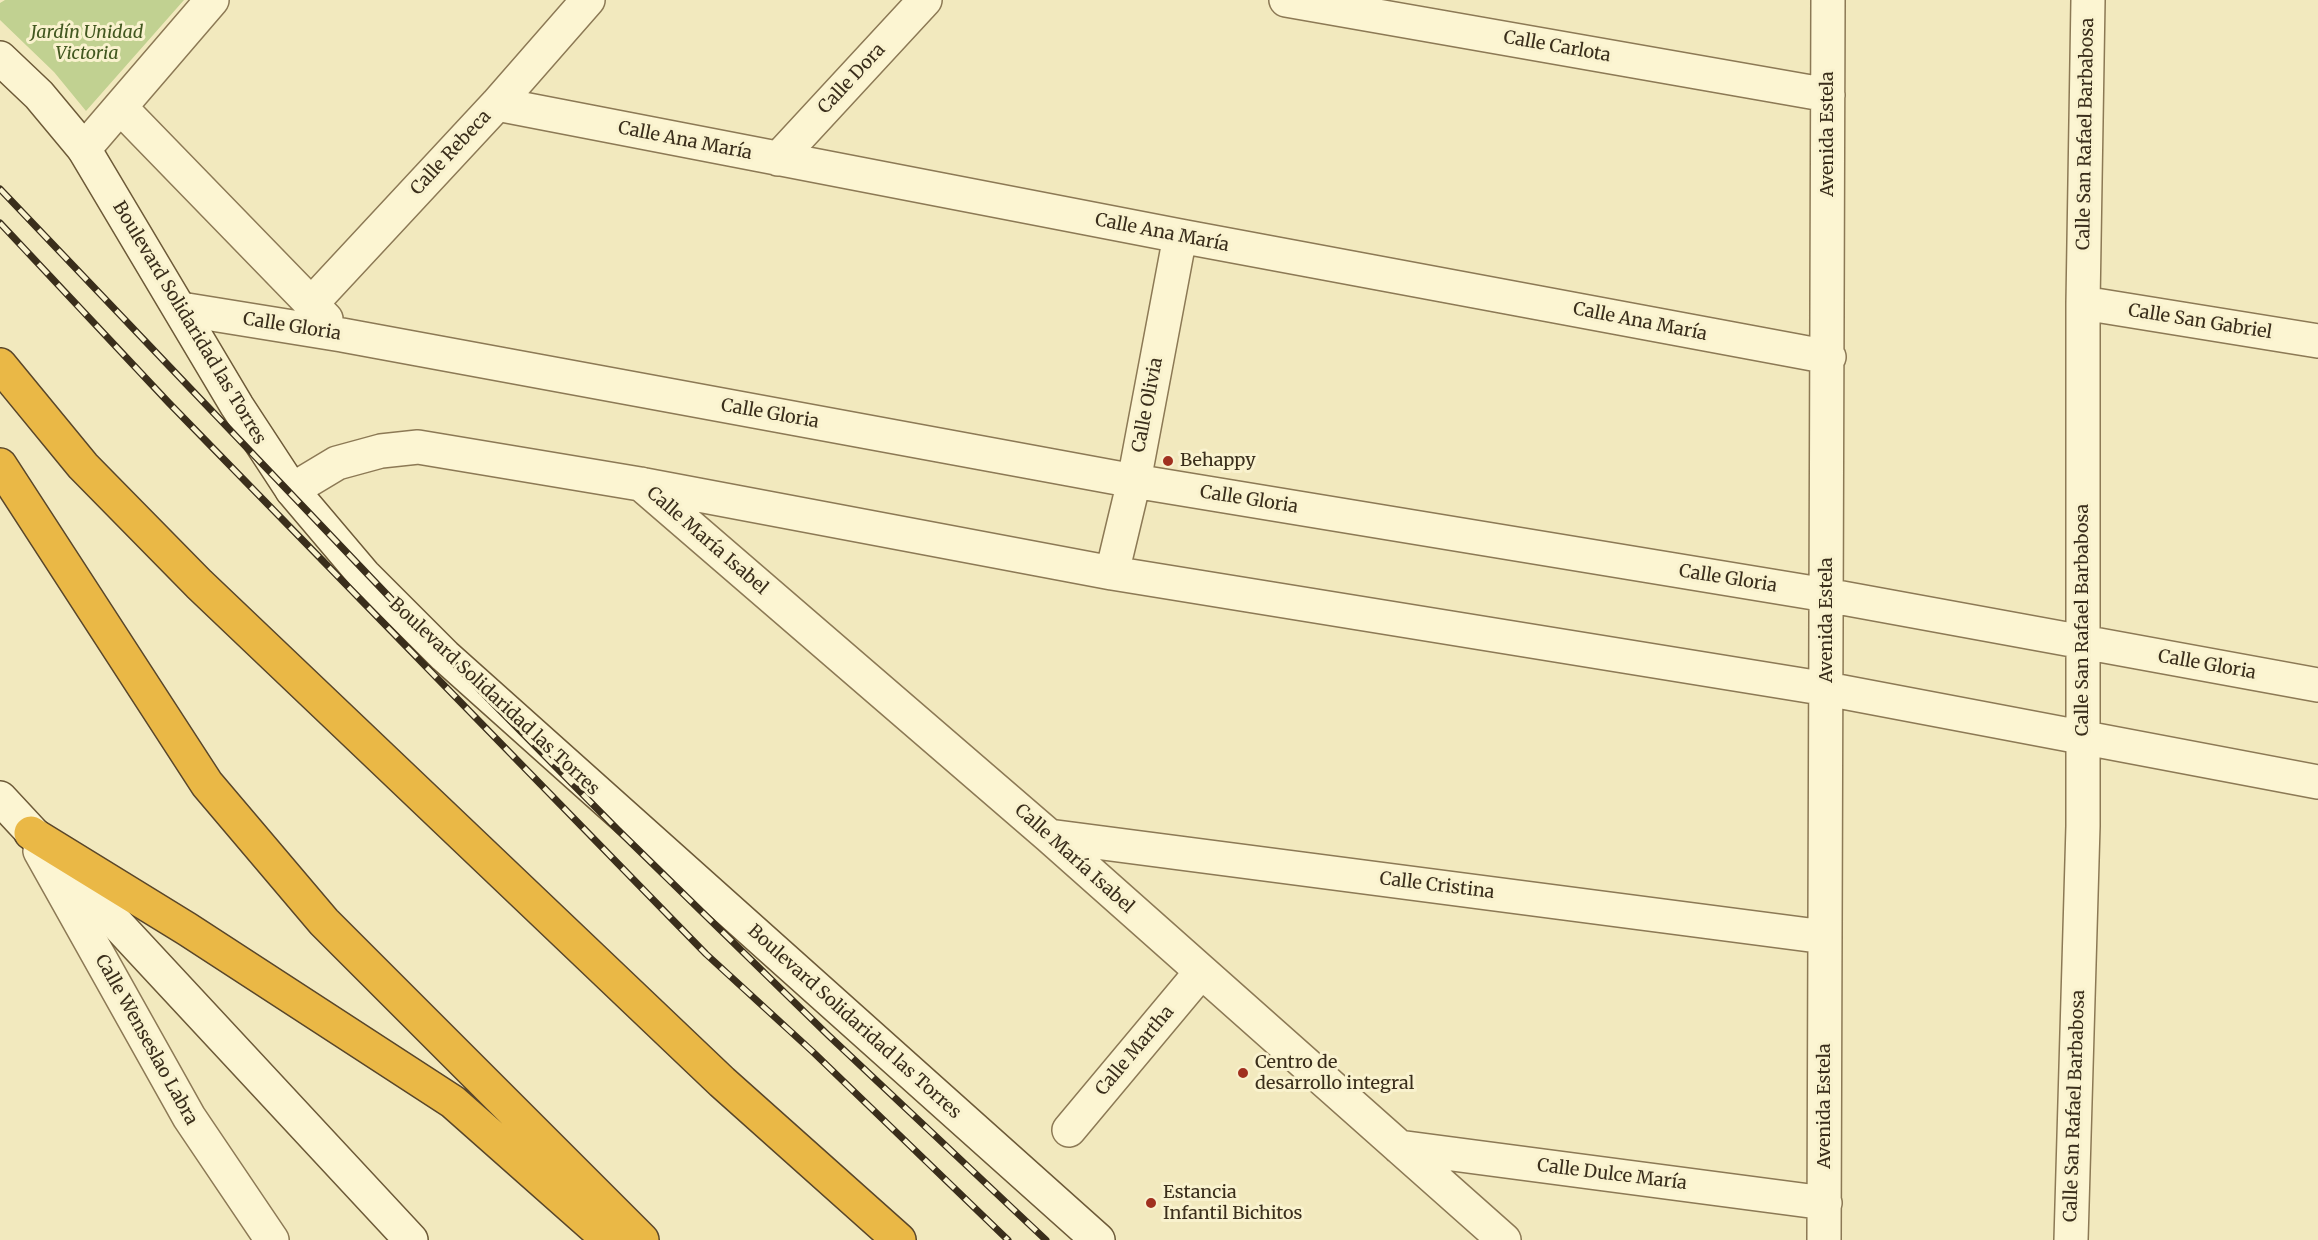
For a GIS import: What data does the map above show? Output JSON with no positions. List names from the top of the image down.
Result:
{
  "streets": {
    "street": [
      "Calle Carlota",
      "Calle Dora",
      "Avenida Estela",
      "Calle San Rafael Barbabosa",
      "Calle Ana María",
      "Calle Rebeca",
      "Calle San Gabriel",
      "Boulevard Solidaridad las Torres",
      "Calle Gloria",
      "Calle Olivia",
      "Calle María Isabel",
      "Calle Cristina",
      "Calle Wenseslao Labra",
      "Calle Martha",
      "Calle Dulce María"
    ]
  },
  "crossings": [
    ["Calle Carlota", "Avenida Estela"],
    ["Calle Dora", "Calle Ana María"],
    ["Avenida Estela", "Calle Ana María"],
    ["Avenida Estela", "Calle Gloria"],
    ["Avenida Estela", "Calle Cristina"],
    ["Avenida Estela", "Calle Dulce María"],
    ["Calle San Rafael Barbabosa", "Calle San Gabriel"],
    ["Calle San Rafael Barbabosa", "Calle Gloria"],
    ["Calle Ana María", "Calle Rebeca"],
    ["Calle Ana María", "Calle Olivia"],
    ["Boulevard Solidaridad las Torres", "Calle Gloria"],
    ["Calle Gloria", "Calle Olivia"],
    ["Calle María Isabel", "Calle Cristina"],
    ["Calle María Isabel", "Calle Martha"],
    ["Calle María Isabel", "Calle Dulce María"]
  ],
  "parks": ["Jardín Unidad Victoria"],
  "places": ["Behappy", "Centro de desarrollo integral", "Estancia Infantil Bichitos"]
}
